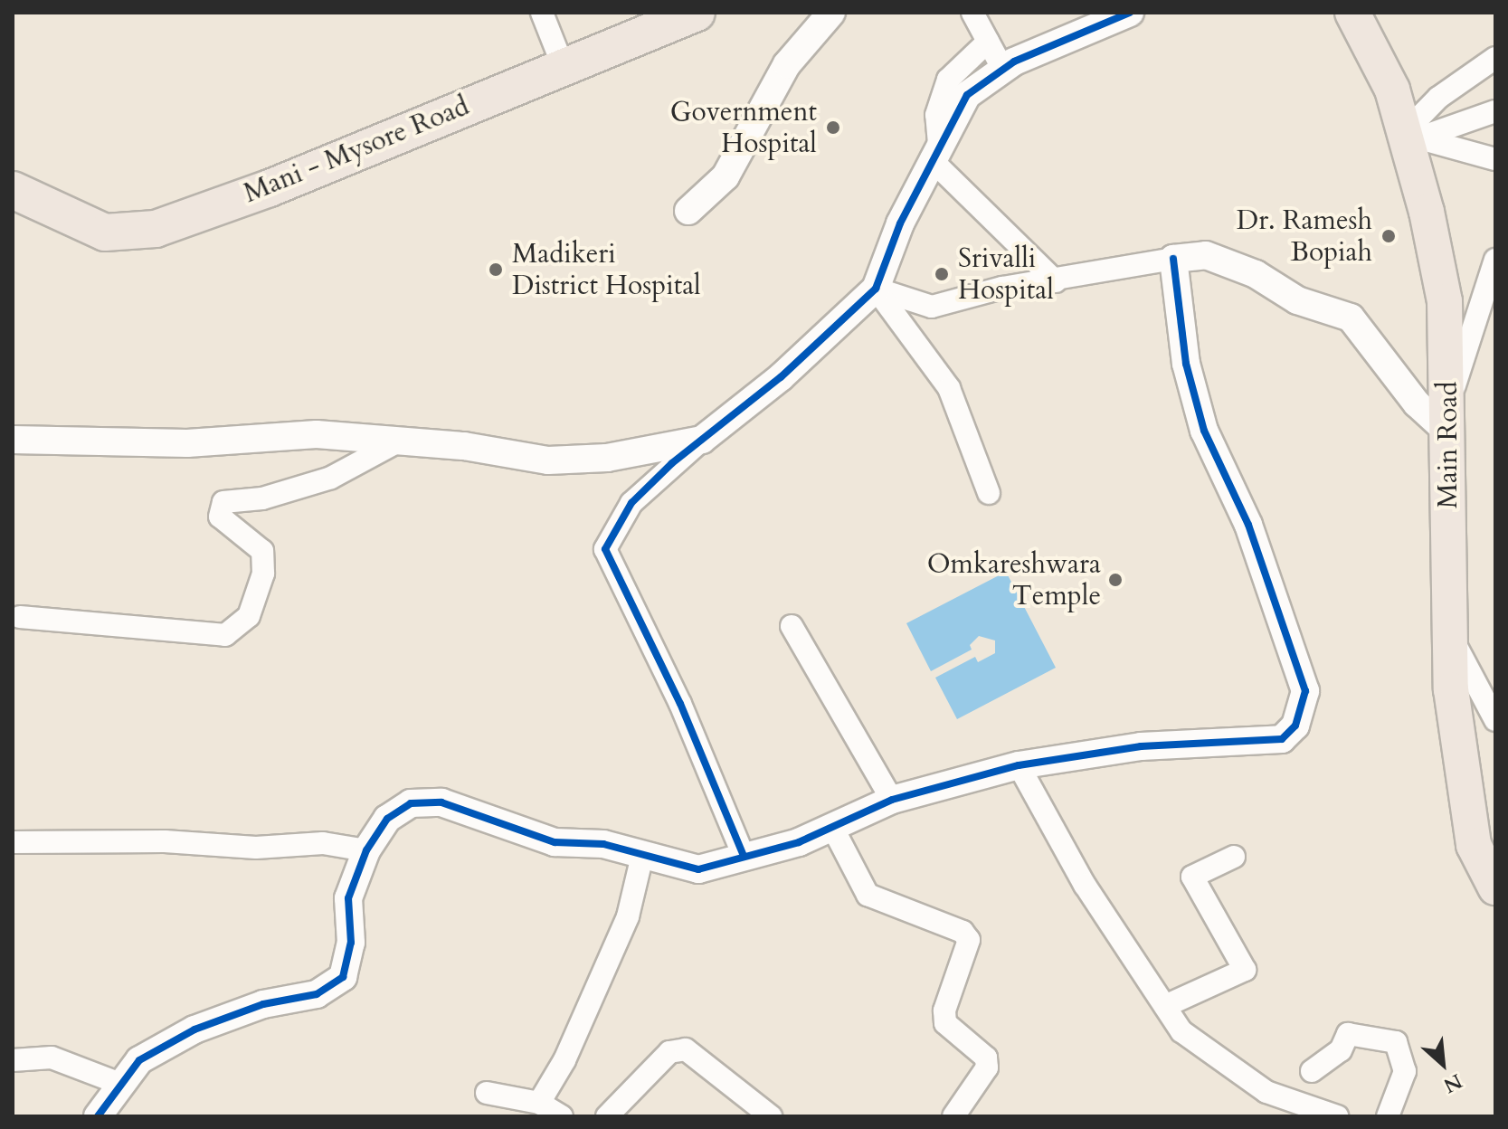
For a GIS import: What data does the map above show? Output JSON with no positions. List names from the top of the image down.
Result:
{
  "streets": {
    "highway": ["Mani - Mysore Road"],
    "main road": ["Main Road"]
  },
  "places": [
    "Government Hospital",
    "Dr. Ramesh Bopiah",
    "Madikeri District Hospital",
    "Srivalli Hospital",
    "Omkareshwara Temple"
  ],
  "north": "bottom right"
}
